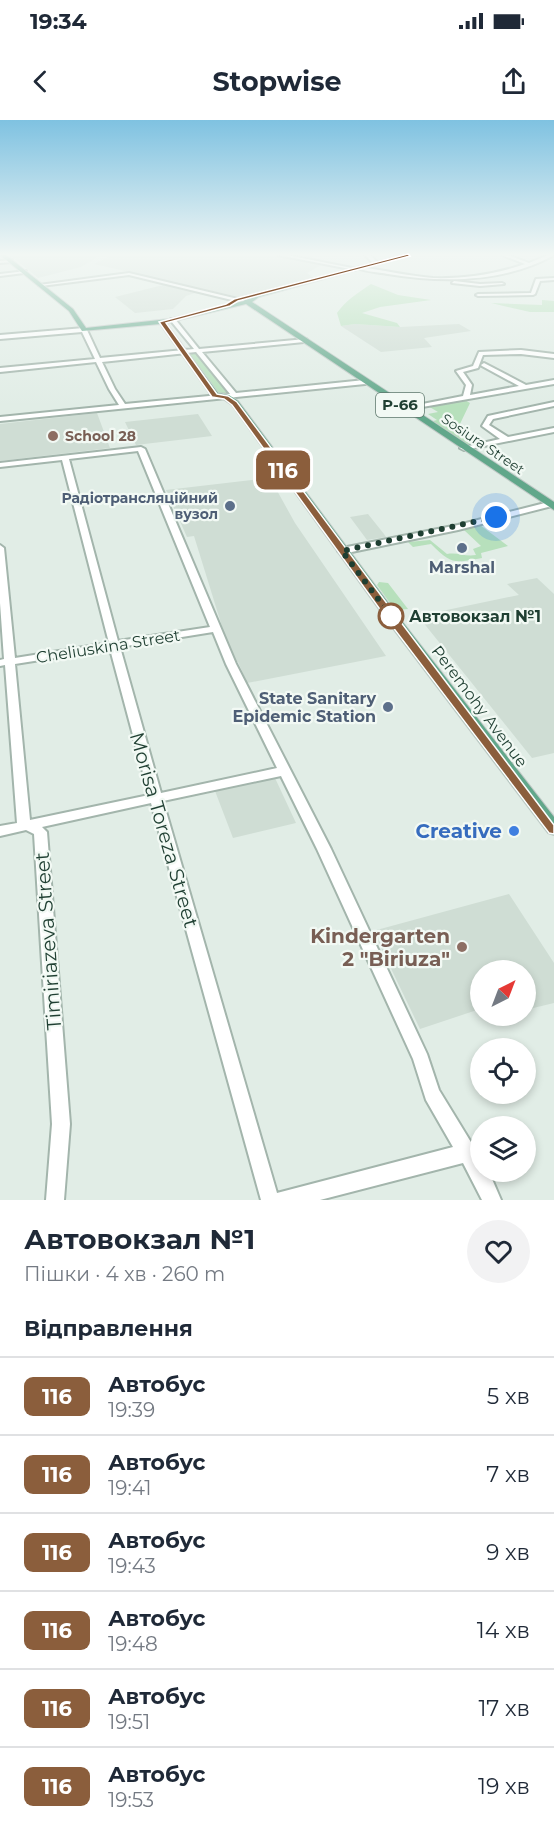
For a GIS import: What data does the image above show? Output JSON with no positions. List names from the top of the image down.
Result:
{
  "streets": {
    "main road": ["Р-66", "Sosiura Street", "Peremohy Avenue"],
    "street": ["Cheliuskina Street", "Morisa Toreza Street", "Timiriazeva Street"]
  },
  "crossings": [
    ["Cheliuskina Street", "Morisa Toreza Street"],
    ["Cheliuskina Street", "Timiriazeva Street"]
  ],
  "places": [
    "School 28",
    "Радіотрансляційний вузол",
    "Marshal",
    "Автовокзал №1",
    "State Sanitary Epidemic Station",
    "Creative",
    "Kindergarten 2 \"Biriuza\""
  ],
  "lines": ["bus line 116"],
  "north": "top right",
  "page": {
    "status": "19:34",
    "header": "Stopwise",
    "on_map": "116",
    "heading": [
      ["Автовокзал №1", "Пішки · 4 хв · 260 m"],
      "Відправлення"
    ],
    "list": [
      {
        "mark": "116",
        "name": "Автобус",
        "note": "19:39",
        "value": "5 хв"
      },
      {
        "mark": "116",
        "name": "Автобус",
        "note": "19:41",
        "value": "7 хв"
      },
      {
        "mark": "116",
        "name": "Автобус",
        "note": "19:43",
        "value": "9 хв"
      },
      {
        "mark": "116",
        "name": "Автобус",
        "note": "19:48",
        "value": "14 хв"
      },
      {
        "mark": "116",
        "name": "Автобус",
        "note": "19:51",
        "value": "17 хв"
      },
      {
        "mark": "116",
        "name": "Автобус",
        "note": "19:53",
        "value": "19 хв"
      }
    ]
  }
}
